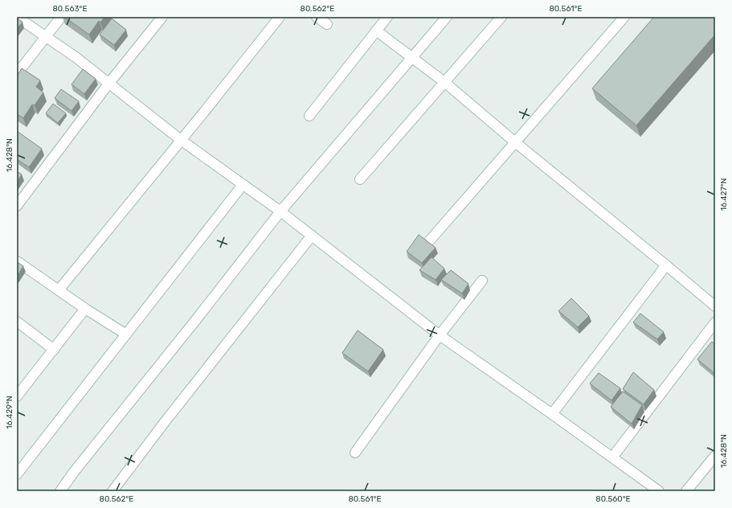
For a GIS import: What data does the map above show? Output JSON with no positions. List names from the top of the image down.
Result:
{
  "coordinates": [
    "80.563°E",
    "80.562°E",
    "80.561°E",
    "16.428°N",
    "16.427°N",
    "16.429°N",
    "80.560°E"
  ]
}
